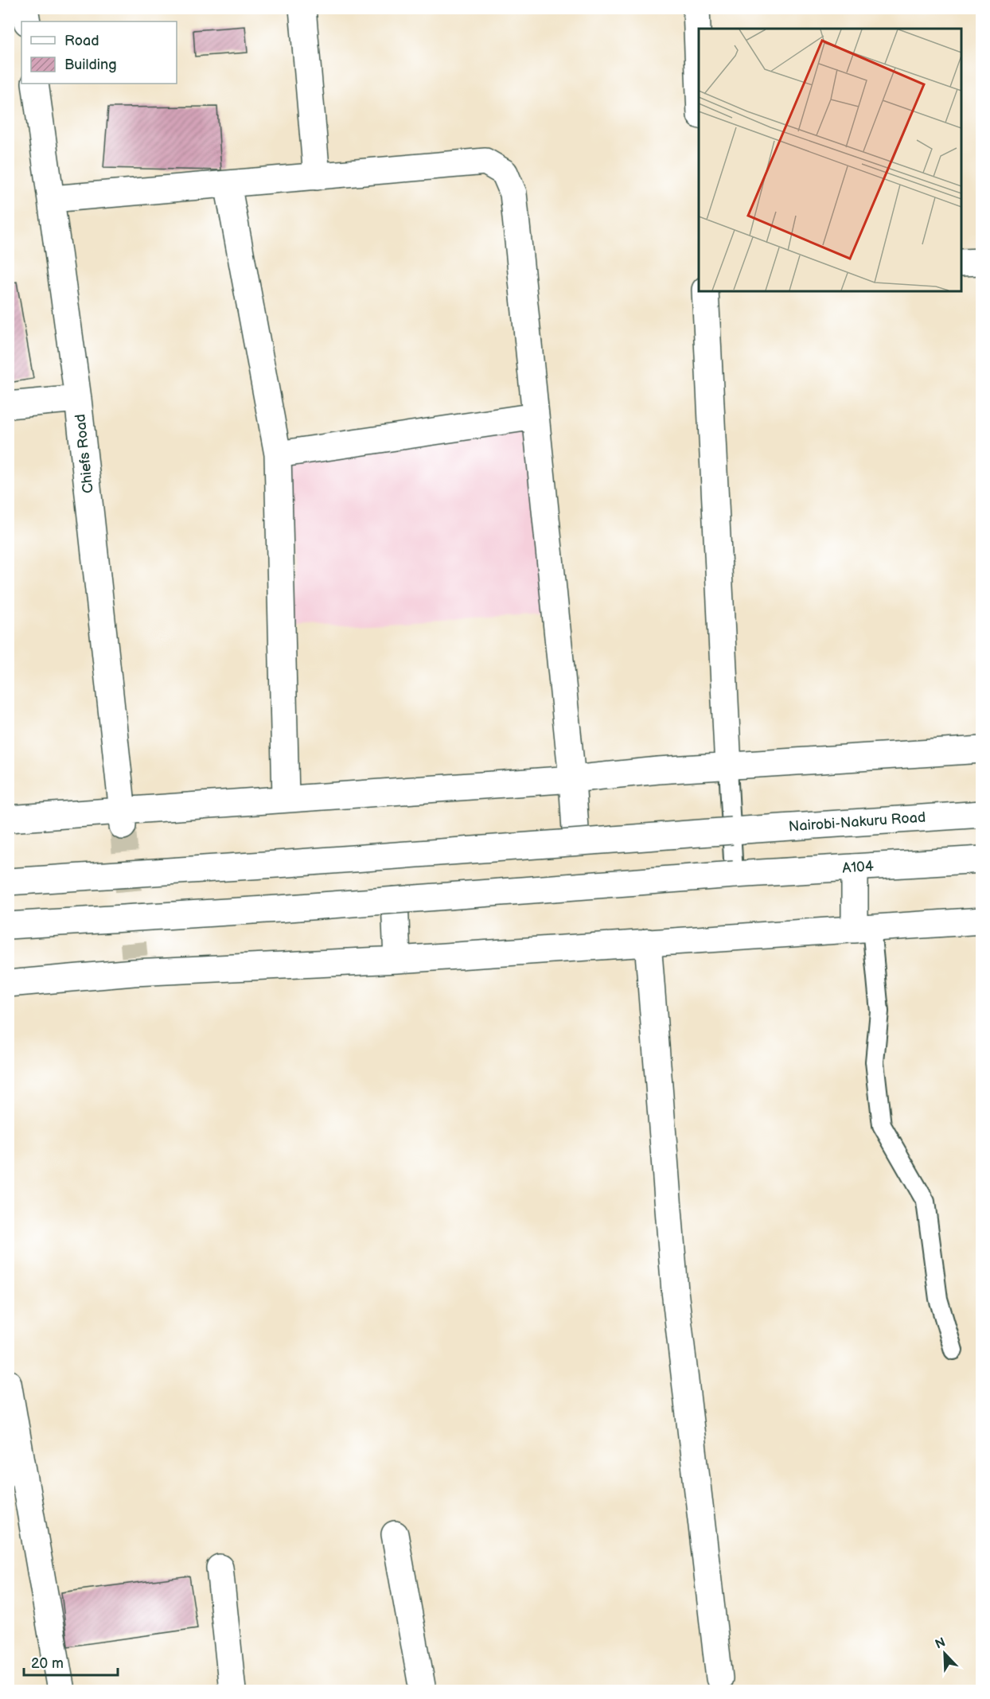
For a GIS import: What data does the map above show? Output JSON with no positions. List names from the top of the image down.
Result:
{
  "streets": {
    "main road": ["Chiefs Road", "Nairobi-Nakuru Road", "A104"]
  },
  "legend": ["Road", "Building"],
  "scale_bar": "20 m",
  "north": "top left"
}
